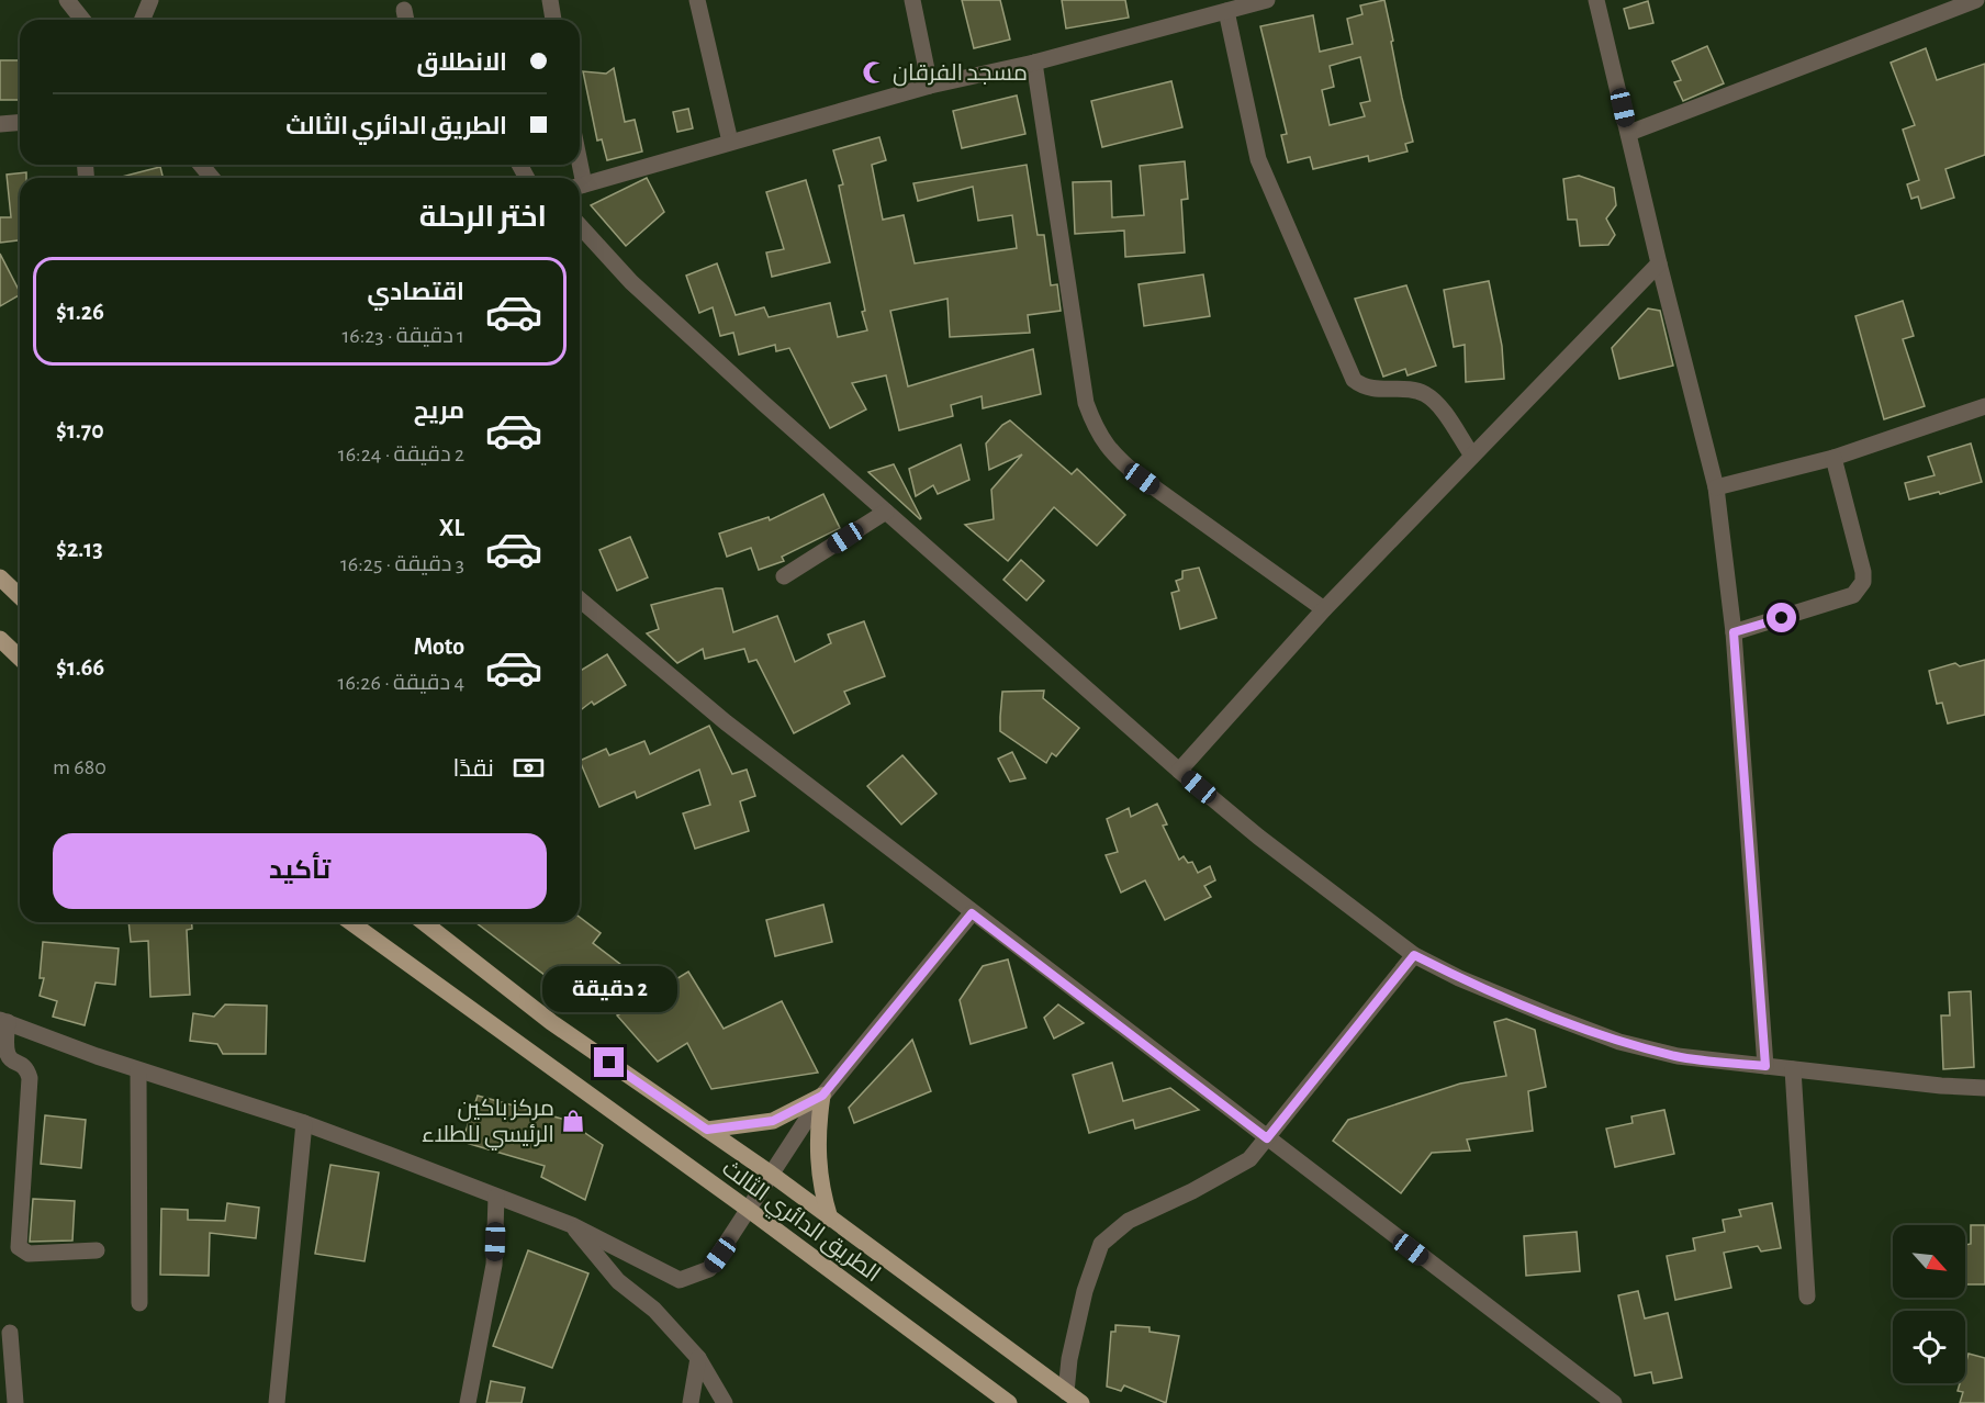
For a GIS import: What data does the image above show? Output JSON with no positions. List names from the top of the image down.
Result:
{
  "streets": {
    "main road": ["الطريق الدائري الثالث"]
  },
  "places": {
    "mosque": ["مسجد الفرقان"],
    "shop": ["مركز باكين الرئيسي للطلاء"]
  },
  "north": "bottom right",
  "page": {
    "banner": ["الانطلاق", "الطريق الدائري الثالث"],
    "heading": "اختر الرحلة",
    "list": [
      {
        "name": "اقتصادي",
        "note": "1 دقيقة · 16:23",
        "value": "$1.26"
      },
      {
        "name": "مريح",
        "note": "2 دقيقة · 16:24",
        "value": "$1.70"
      },
      {
        "name": "XL",
        "note": "3 دقيقة · 16:25",
        "value": "$2.13"
      },
      {
        "name": "Moto",
        "note": "4 دقيقة · 16:26",
        "value": "$1.66"
      }
    ],
    "pay": ["نقدًا", "680 m"],
    "buttons": "تأكيد",
    "bubble": "2 دقيقة"
  }
}
